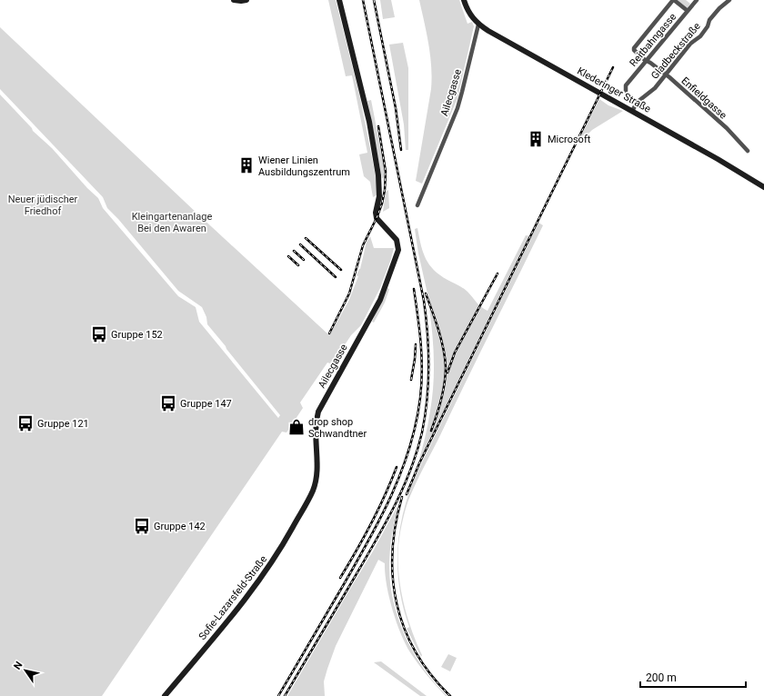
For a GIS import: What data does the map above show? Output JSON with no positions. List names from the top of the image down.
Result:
{
  "streets": {
    "street": [
      "Reitbahngasse",
      "Gladbeckstraße",
      "Klederinger Straße",
      "Ailecgasse",
      "Enfieldgasse",
      "Sofie-Lazarsfeld-Straße"
    ]
  },
  "crossings": [
    ["Reitbahngasse", "Enfieldgasse"],
    ["Gladbeckstraße", "Klederinger Straße"],
    ["Gladbeckstraße", "Enfieldgasse"],
    ["Klederinger Straße", "Ailecgasse"],
    ["Ailecgasse", "Sofie-Lazarsfeld-Straße"]
  ],
  "parks": ["Neuer jüdischer Friedhof", "Kleingartenanlage Bei den Awaren"],
  "places": {
    "building": ["Microsoft", "Wiener Linien Ausbildungszentrum"],
    "bus stop": [
      "Gruppe 152",
      "Gruppe 147",
      "Gruppe 121",
      "Gruppe 142"
    ],
    "shop": ["drop shop Schwandtner"]
  },
  "scale_bar": "200 m",
  "north": "top left"
}
